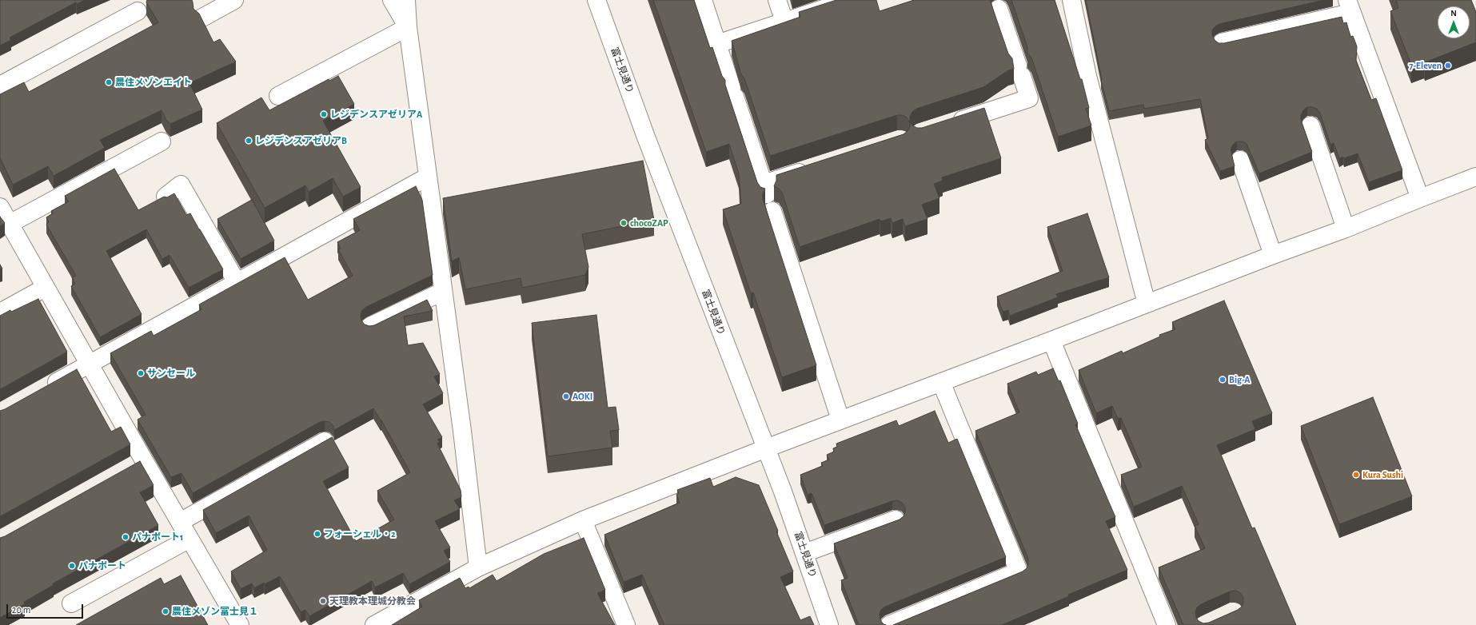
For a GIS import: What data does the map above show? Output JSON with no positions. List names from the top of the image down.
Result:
{
  "streets": {
    "street": ["富士見通り"]
  },
  "places": [
    "7-Eleven",
    "農住メゾンエイト",
    "レジデンスアゼリアA",
    "レジデンスアゼリアB",
    "chocoZAP",
    "サンセール",
    "Big-A",
    "AOKI",
    "Kura Sushi",
    "フォーシェル・2",
    "パナポート1",
    "パナポート",
    "天理教本理城分教会",
    "農住メゾン富士見１"
  ],
  "scale_bar": "20 m",
  "north": "top"
}
